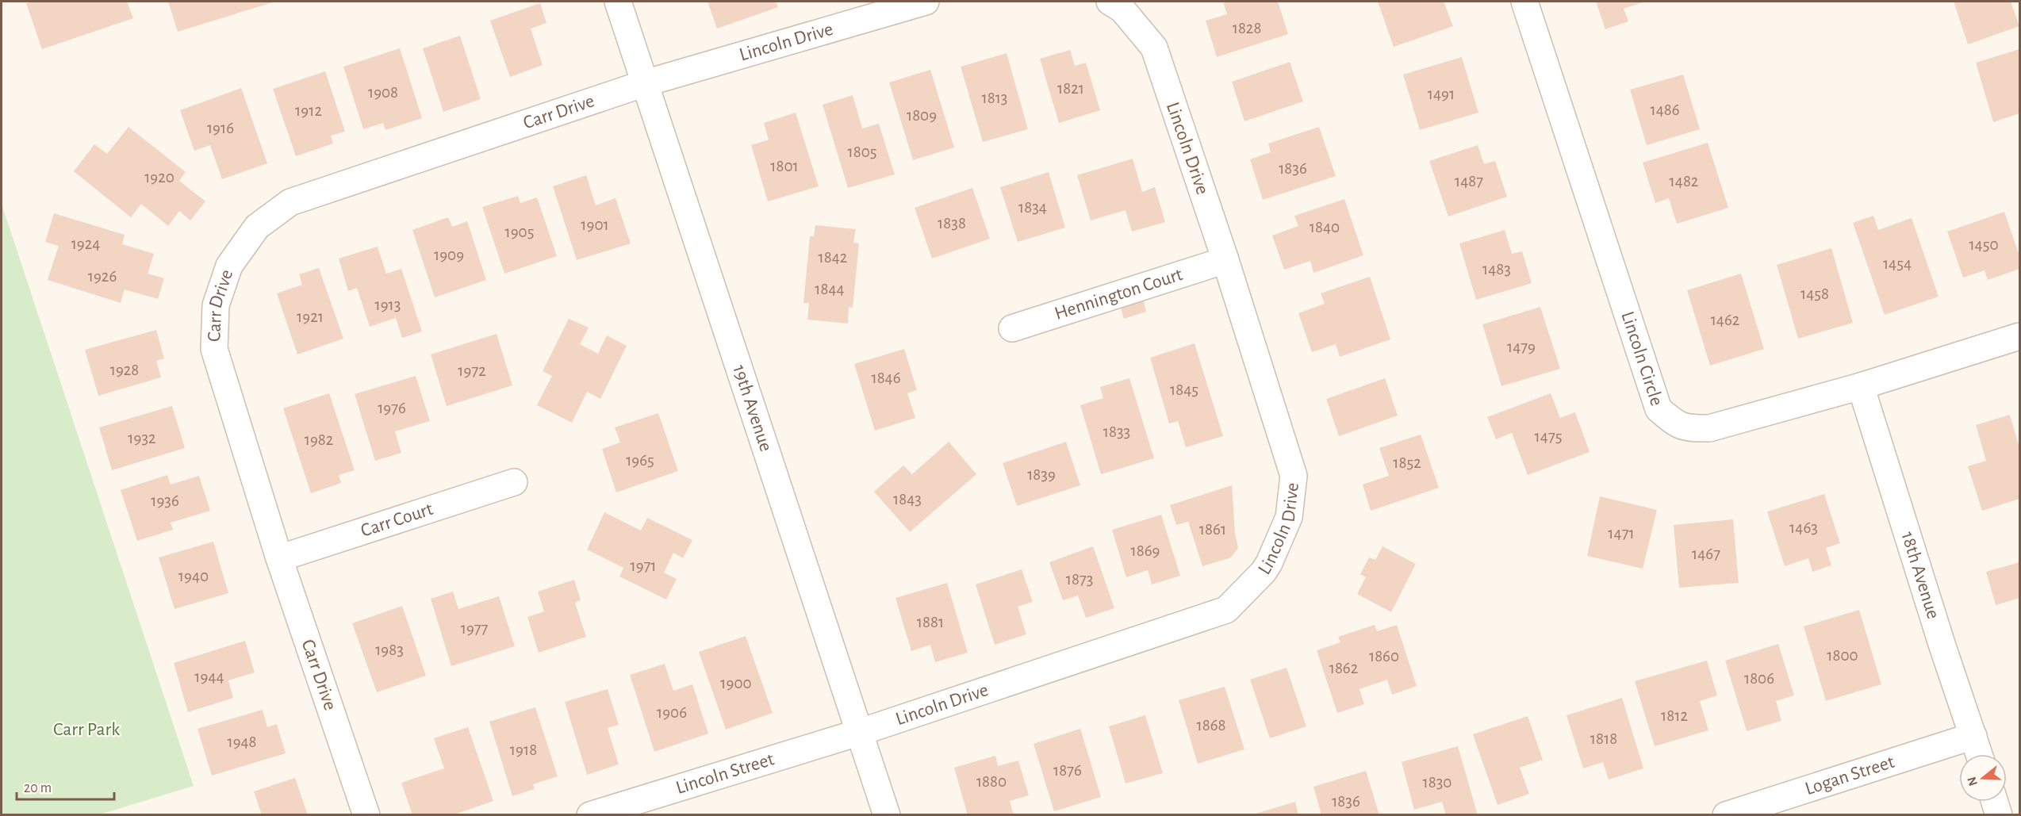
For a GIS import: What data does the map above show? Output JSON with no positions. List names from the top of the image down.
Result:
{
  "streets": {
    "street": [
      "Lincoln Drive",
      "Carr Drive",
      "Hennington Court",
      "Lincoln Circle",
      "19th Avenue",
      "Carr Court",
      "18th Avenue",
      "Lincoln Street",
      "Logan Street"
    ]
  },
  "crossings": [
    ["Lincoln Drive", "Carr Drive"],
    ["Lincoln Drive", "Hennington Court"],
    ["Lincoln Drive", "19th Avenue"],
    ["Lincoln Drive", "Lincoln Street"],
    ["Carr Drive", "19th Avenue"],
    ["Carr Drive", "Carr Court"],
    ["Lincoln Circle", "18th Avenue"],
    ["19th Avenue", "Lincoln Street"],
    ["18th Avenue", "Logan Street"]
  ],
  "parks": ["Carr Park"],
  "house_numbers": [
    "1828",
    "1821",
    "1908",
    "1491",
    "1813",
    "1486",
    "1912",
    "1809",
    "1916",
    "1805",
    "1801",
    "1836",
    "1920",
    "1487",
    "1482",
    "1834",
    "1838",
    "1901",
    "1840",
    "1905",
    "1924",
    "1450",
    "1909",
    "1842",
    "1454",
    "1483",
    "1926",
    "1844",
    "1458",
    "1913",
    "1921",
    "1462",
    "1479",
    "1928",
    "1972",
    "1846",
    "1845",
    "1976",
    "1833",
    "1475",
    "1932",
    "1982",
    "1965",
    "1852",
    "1839",
    "1843",
    "1936",
    "1463",
    "1861",
    "1471",
    "1869",
    "1467",
    "1971",
    "1940",
    "1873",
    "1881",
    "1977",
    "1983",
    "1800",
    "1860",
    "1862",
    "1944",
    "1806",
    "1900",
    "1906",
    "1812",
    "1868",
    "1818",
    "1948",
    "1918",
    "1876",
    "1880",
    "1830",
    "1836"
  ],
  "scale_bar": "20 m",
  "north": "left"
}
